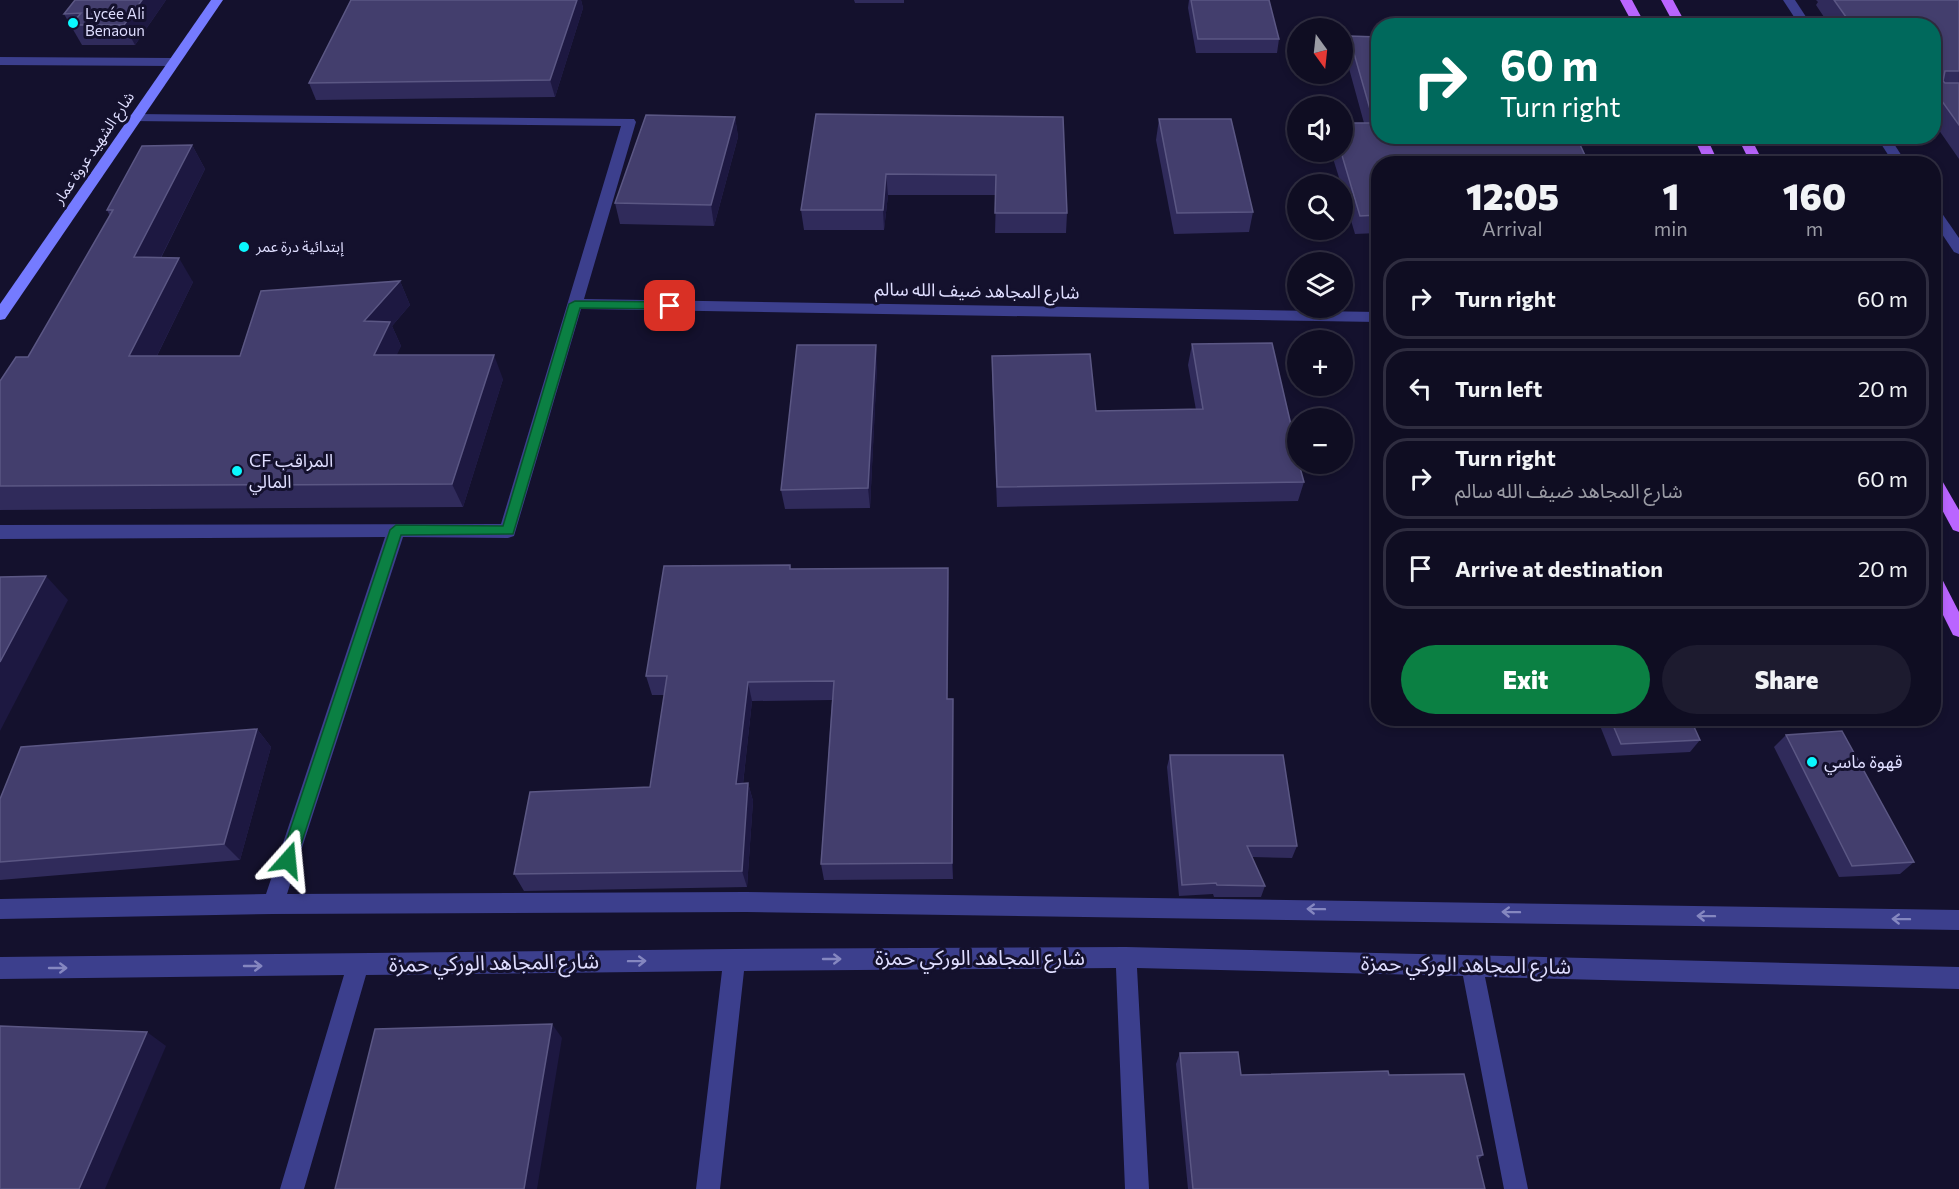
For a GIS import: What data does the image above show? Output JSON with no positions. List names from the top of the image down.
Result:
{
  "streets": {
    "street": ["شارع الشهيد عروة عمار", "شارع المجاهد ضيف الله سالم", "شارع المجاهد الوركي حمزة"]
  },
  "places": [
    "Lycée Ali Benaoun",
    "إبتدائية درة عمر",
    "CF المراقب المالي",
    "قهوة ماسي"
  ],
  "north": "bottom",
  "page": {
    "map_buttons": ["+", "−"],
    "turn": ["60 m", "Turn right"],
    "eta": [
      "12:05",
      "Arrival",
      "1",
      "min",
      "160",
      "m"
    ],
    "list": [
      {
        "name": "Turn right",
        "value": "60 m"
      },
      {
        "name": "Turn left",
        "value": "20 m"
      },
      {
        "name": "Turn right",
        "note": "شارع المجاهد ضيف الله سالم",
        "value": "60 m"
      },
      {
        "name": "Arrive at destination",
        "value": "20 m"
      }
    ],
    "buttons": ["Exit", "Share"]
  }
}
